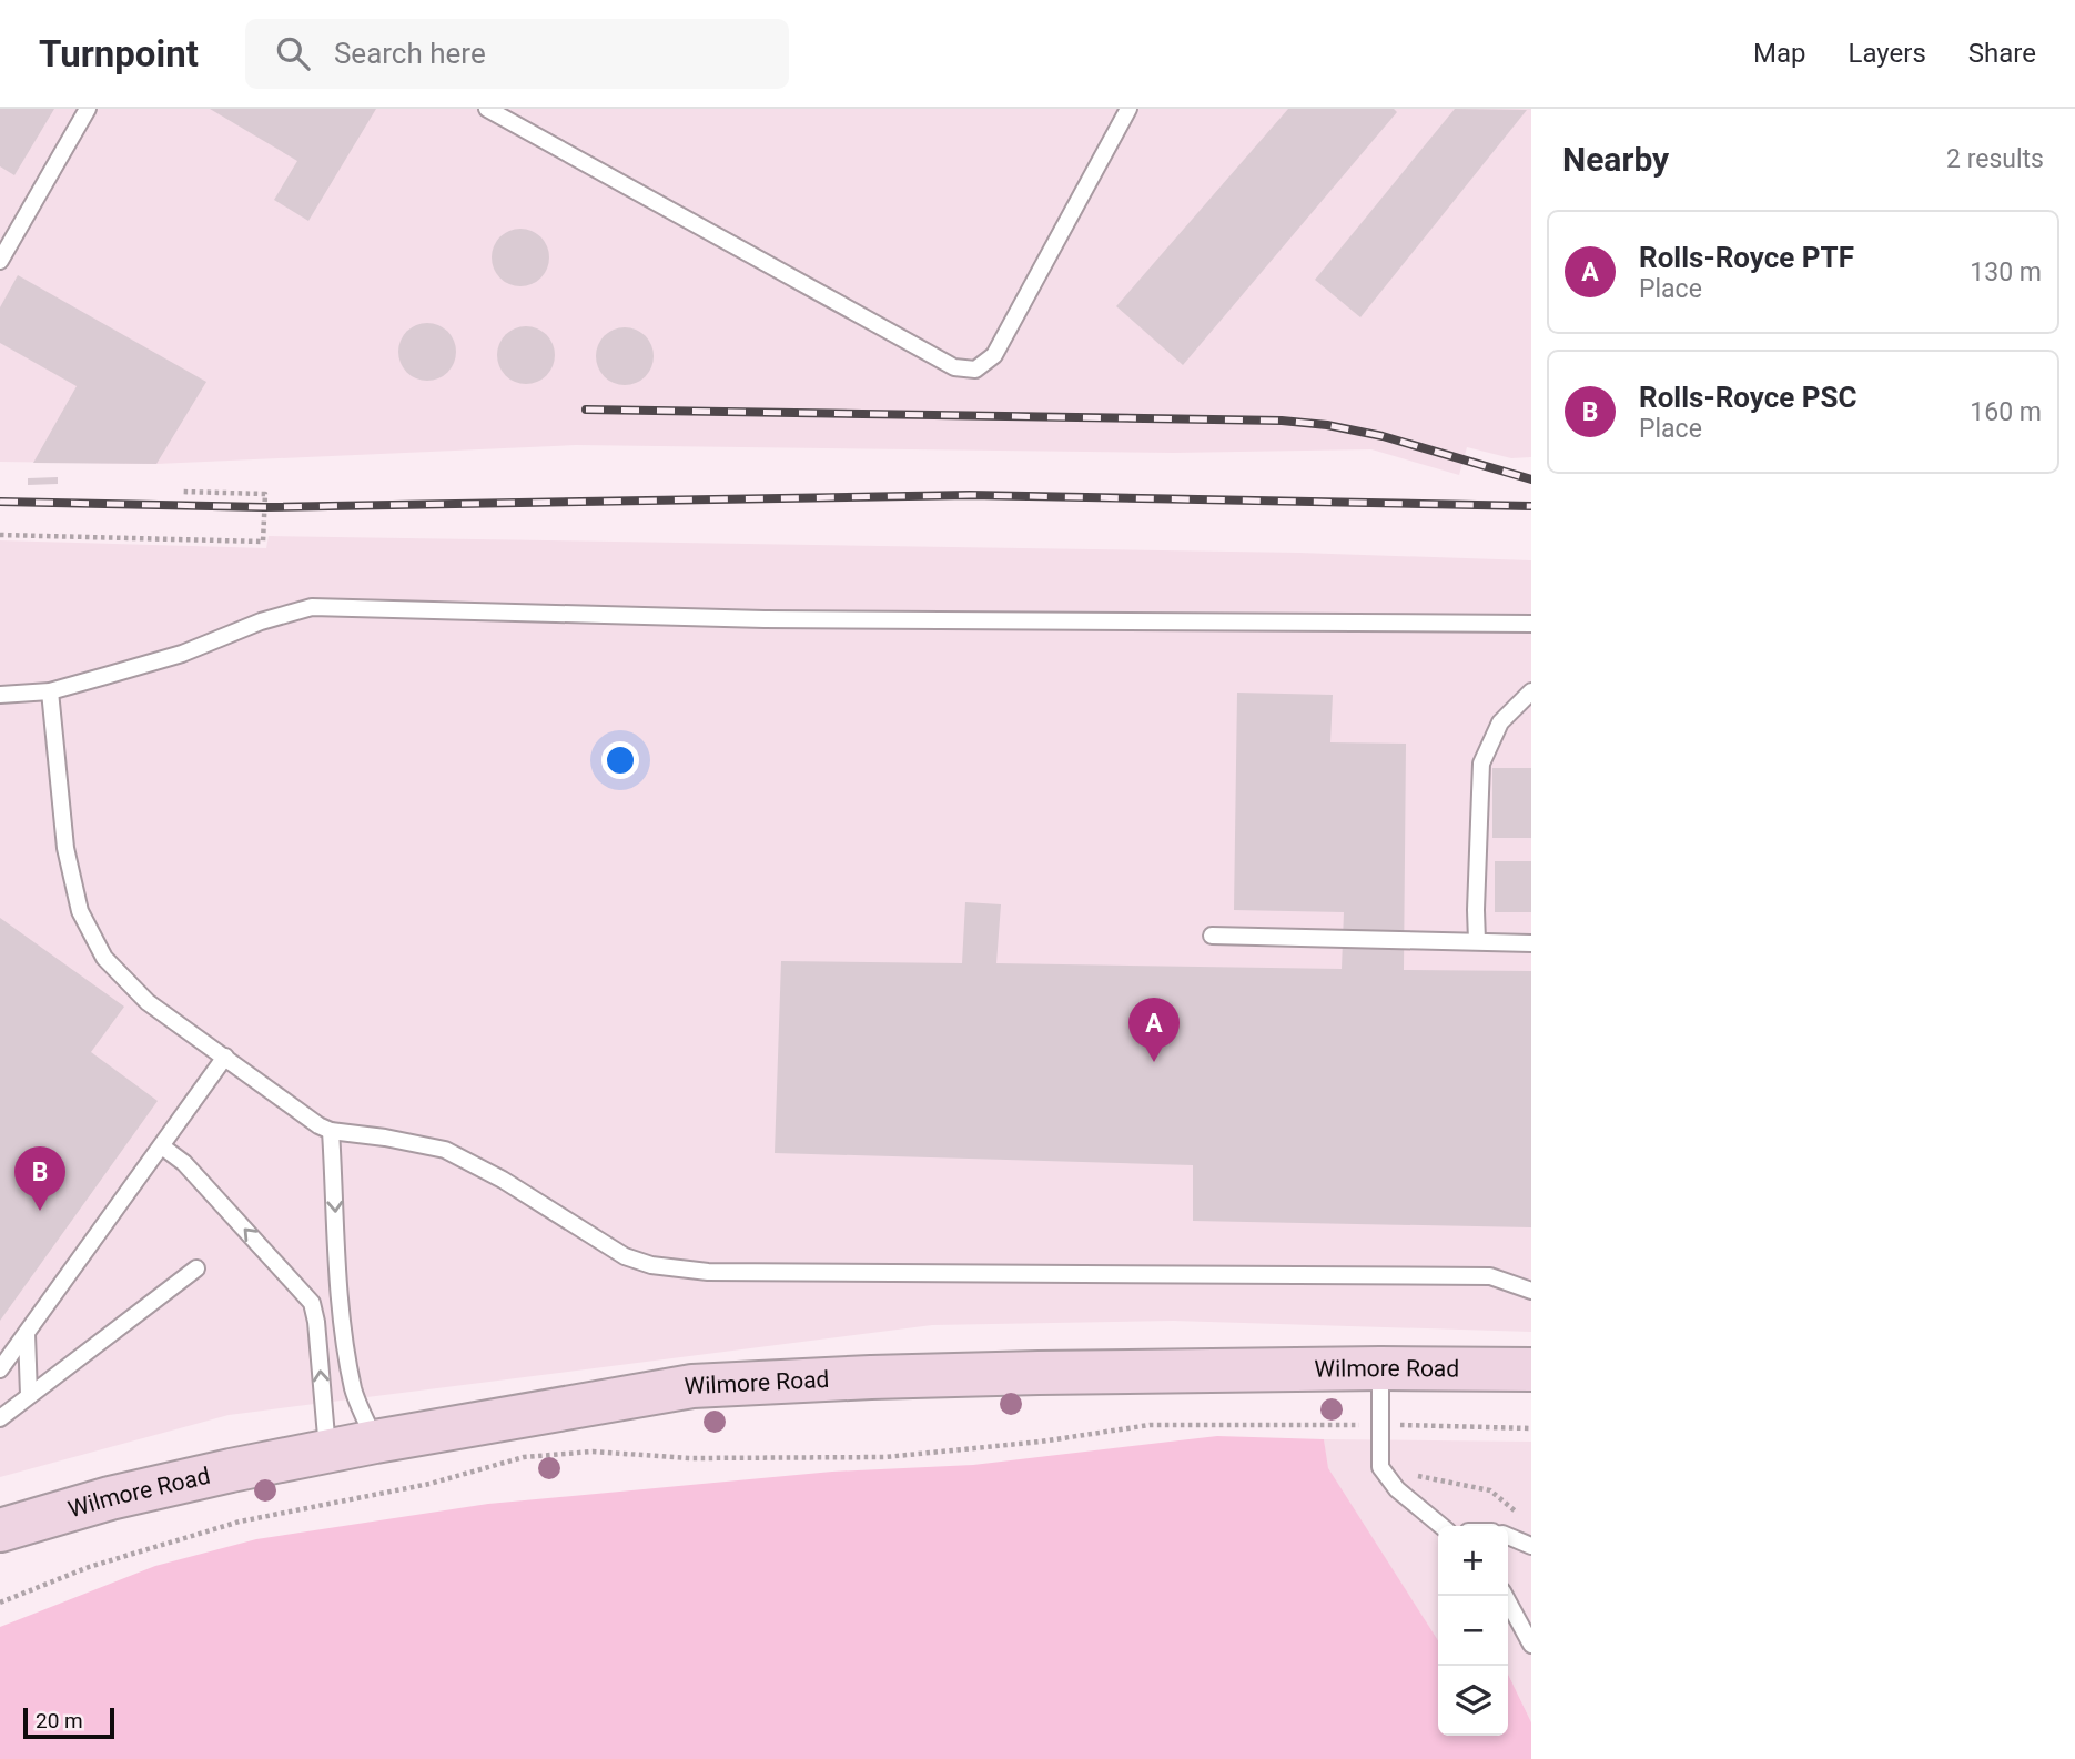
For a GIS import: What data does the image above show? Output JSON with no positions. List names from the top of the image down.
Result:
{
  "streets": {
    "street": ["Wilmore Road"]
  },
  "scale_bar": "20 m",
  "page": {
    "header": "Turnpoint",
    "search": "Search here",
    "nav": ["Map", "Layers", "Share"],
    "heading": ["Nearby", "2 results"],
    "list": [
      {
        "mark": "A",
        "name": "Rolls-Royce PTF",
        "note": "Place",
        "value": "130 m"
      },
      {
        "mark": "B",
        "name": "Rolls-Royce PSC",
        "note": "Place",
        "value": "160 m"
      }
    ],
    "pins": ["A", "B"],
    "map_buttons": ["+", "−"],
    "scale": "20 m"
  }
}
